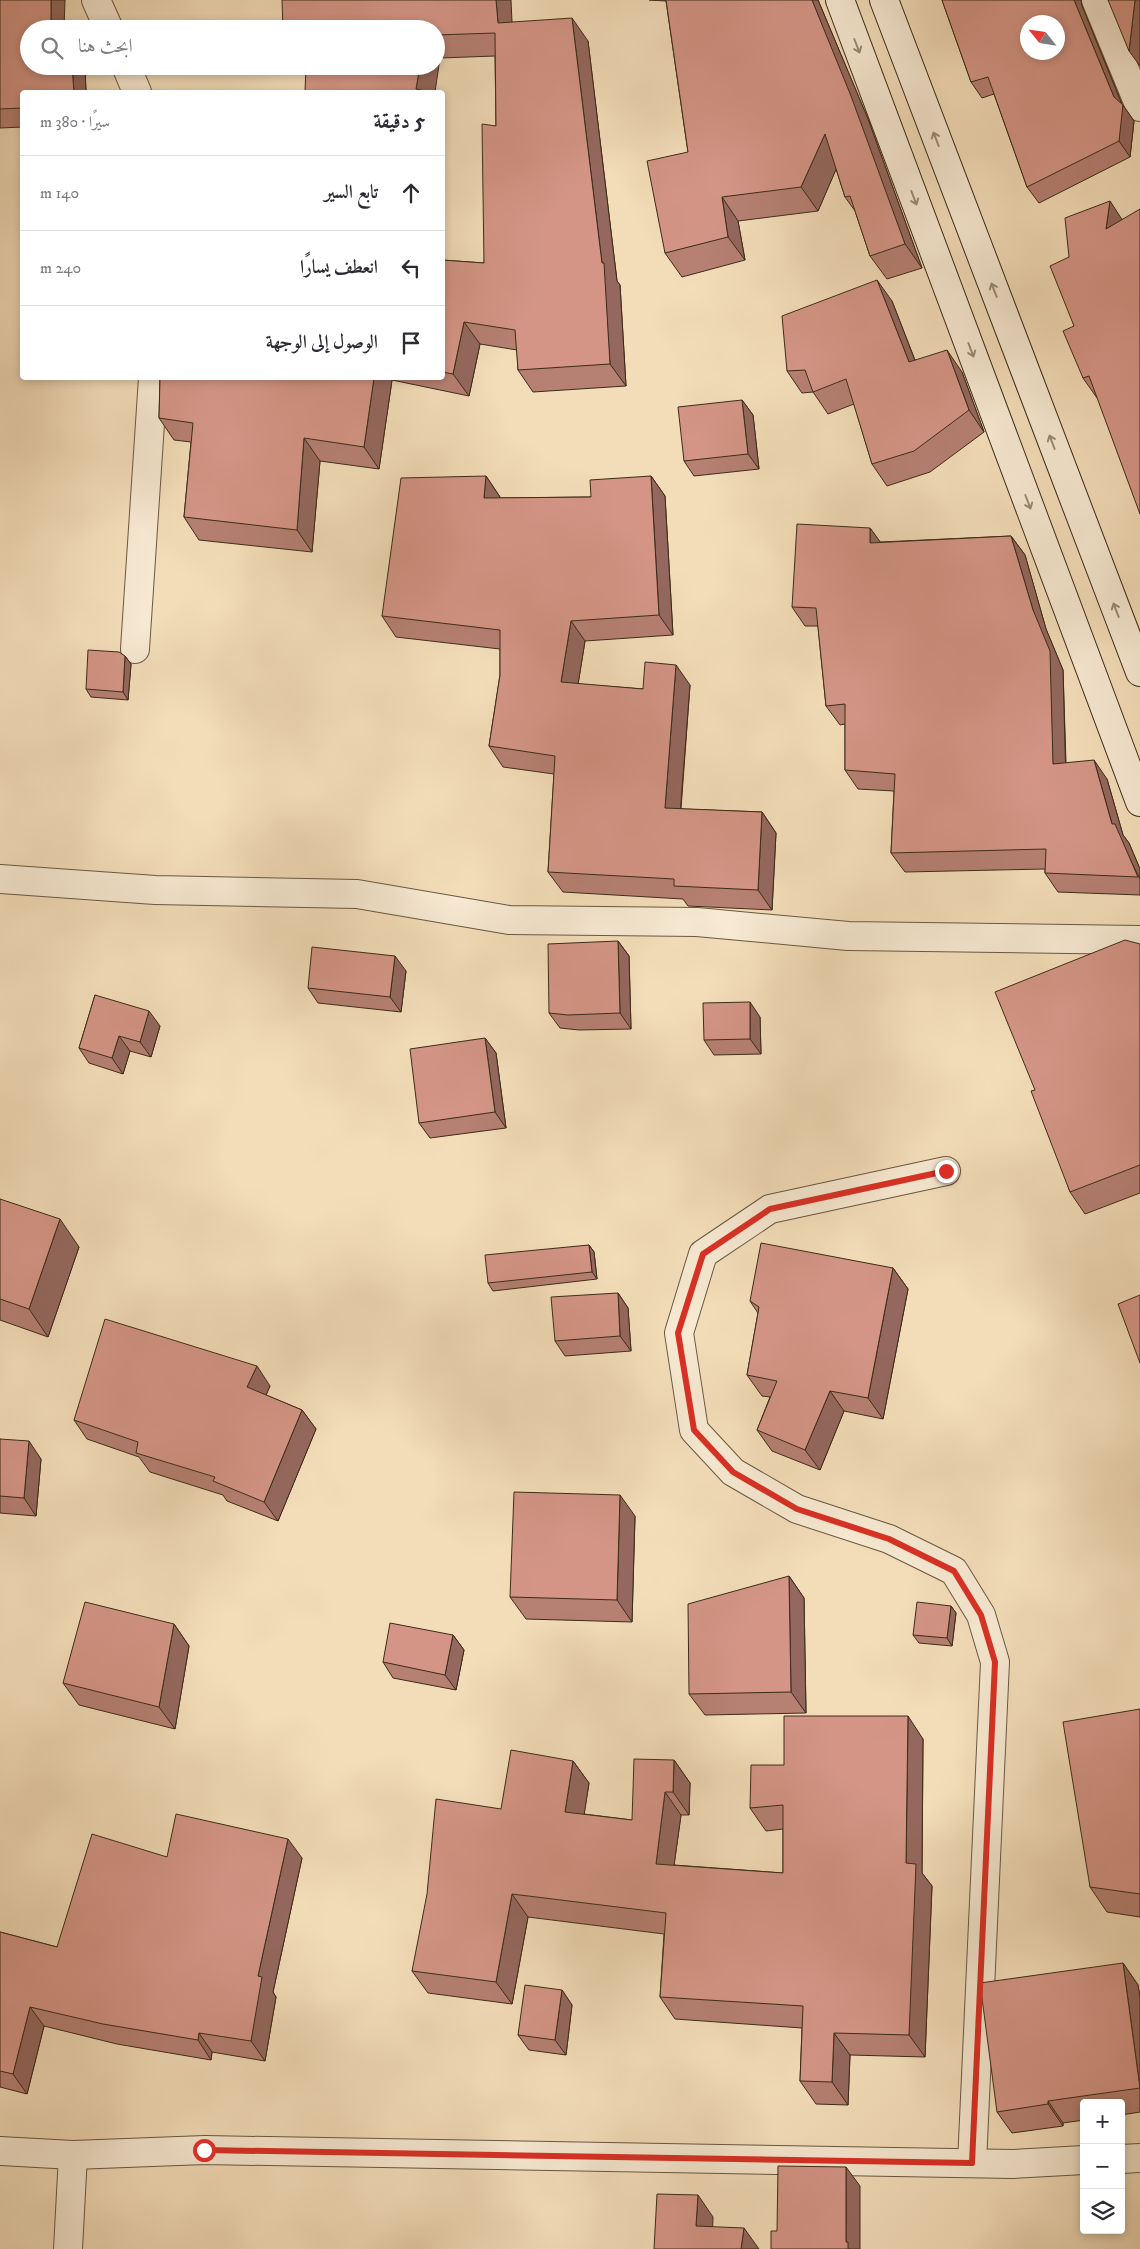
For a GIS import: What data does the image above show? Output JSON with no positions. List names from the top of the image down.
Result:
{
  "north": "top left",
  "page": {
    "search": "ابحث هنا",
    "heading": ["5 دقيقة", "سيرًا · 380 m"],
    "list": [
      ["تابع السير", "140 m"],
      ["انعطف يسارًا", "240 m"],
      "الوصول إلى الوجهة"
    ],
    "map_buttons": ["+", "−"]
  }
}
